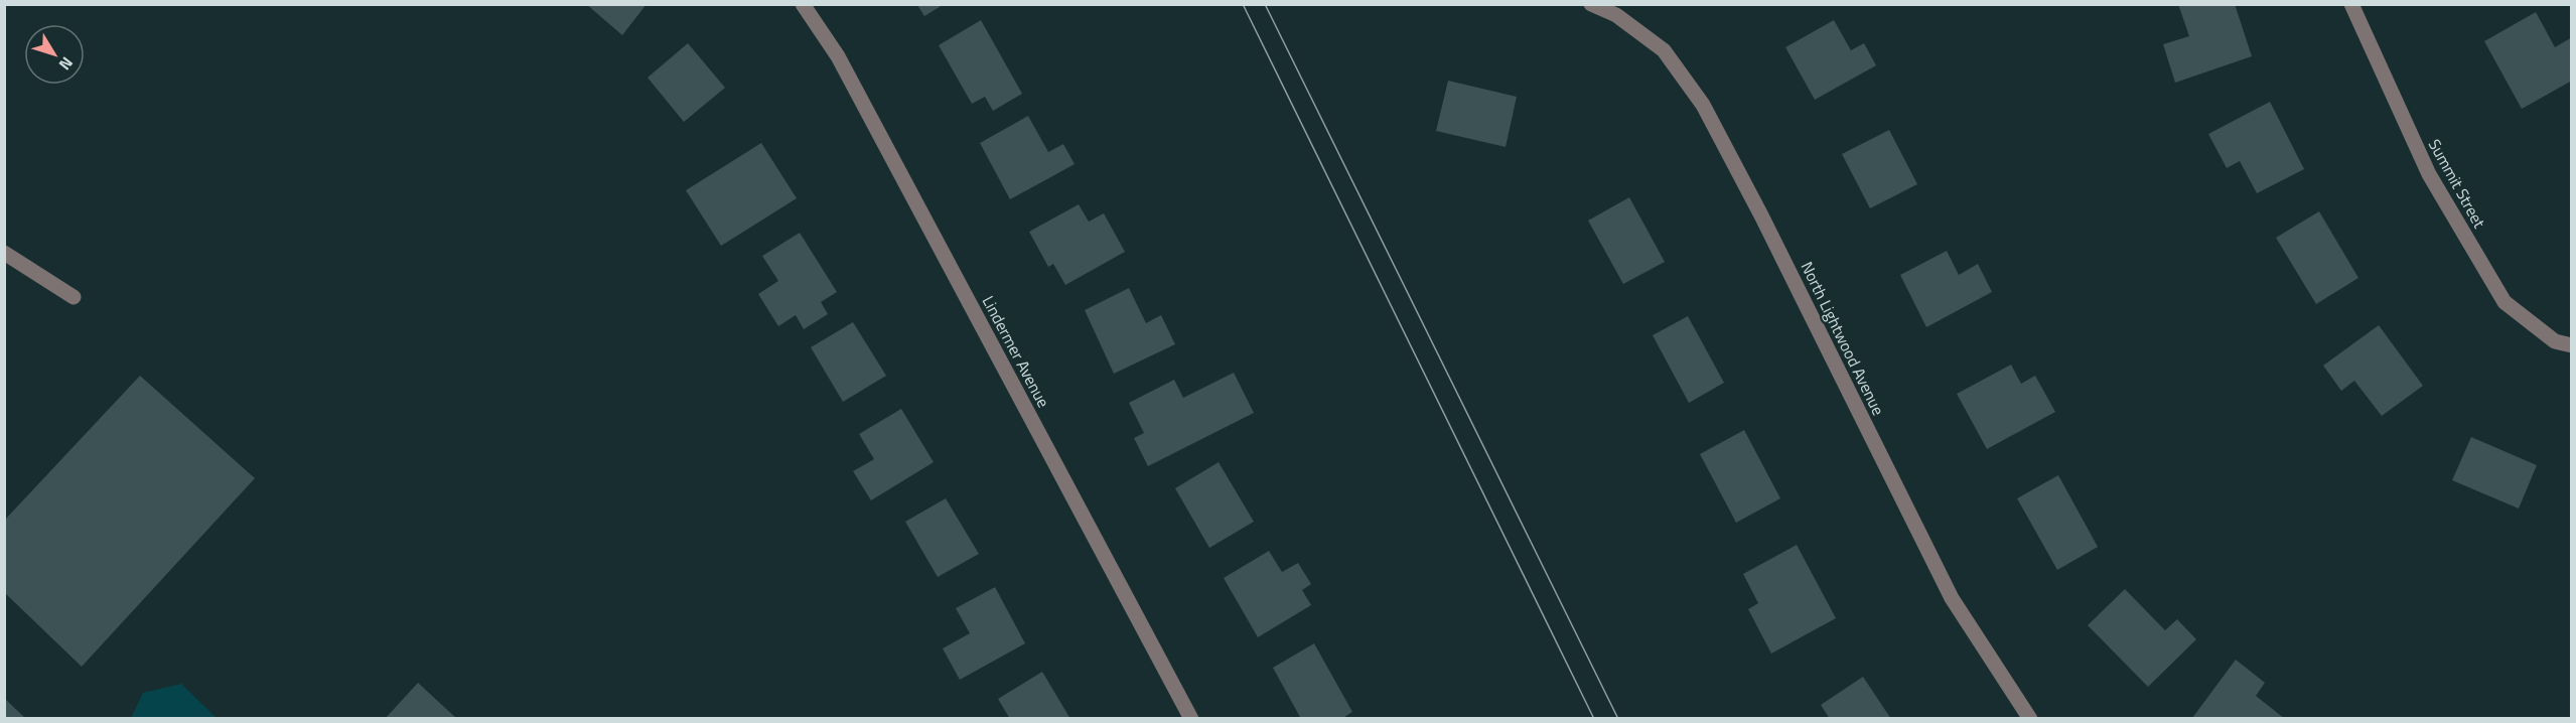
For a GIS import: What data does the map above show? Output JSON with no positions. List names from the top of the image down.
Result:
{
  "streets": {
    "street": ["Summit Street", "North Lightwood Avenue", "Lindermer Avenue"]
  },
  "north": "bottom right"
}
